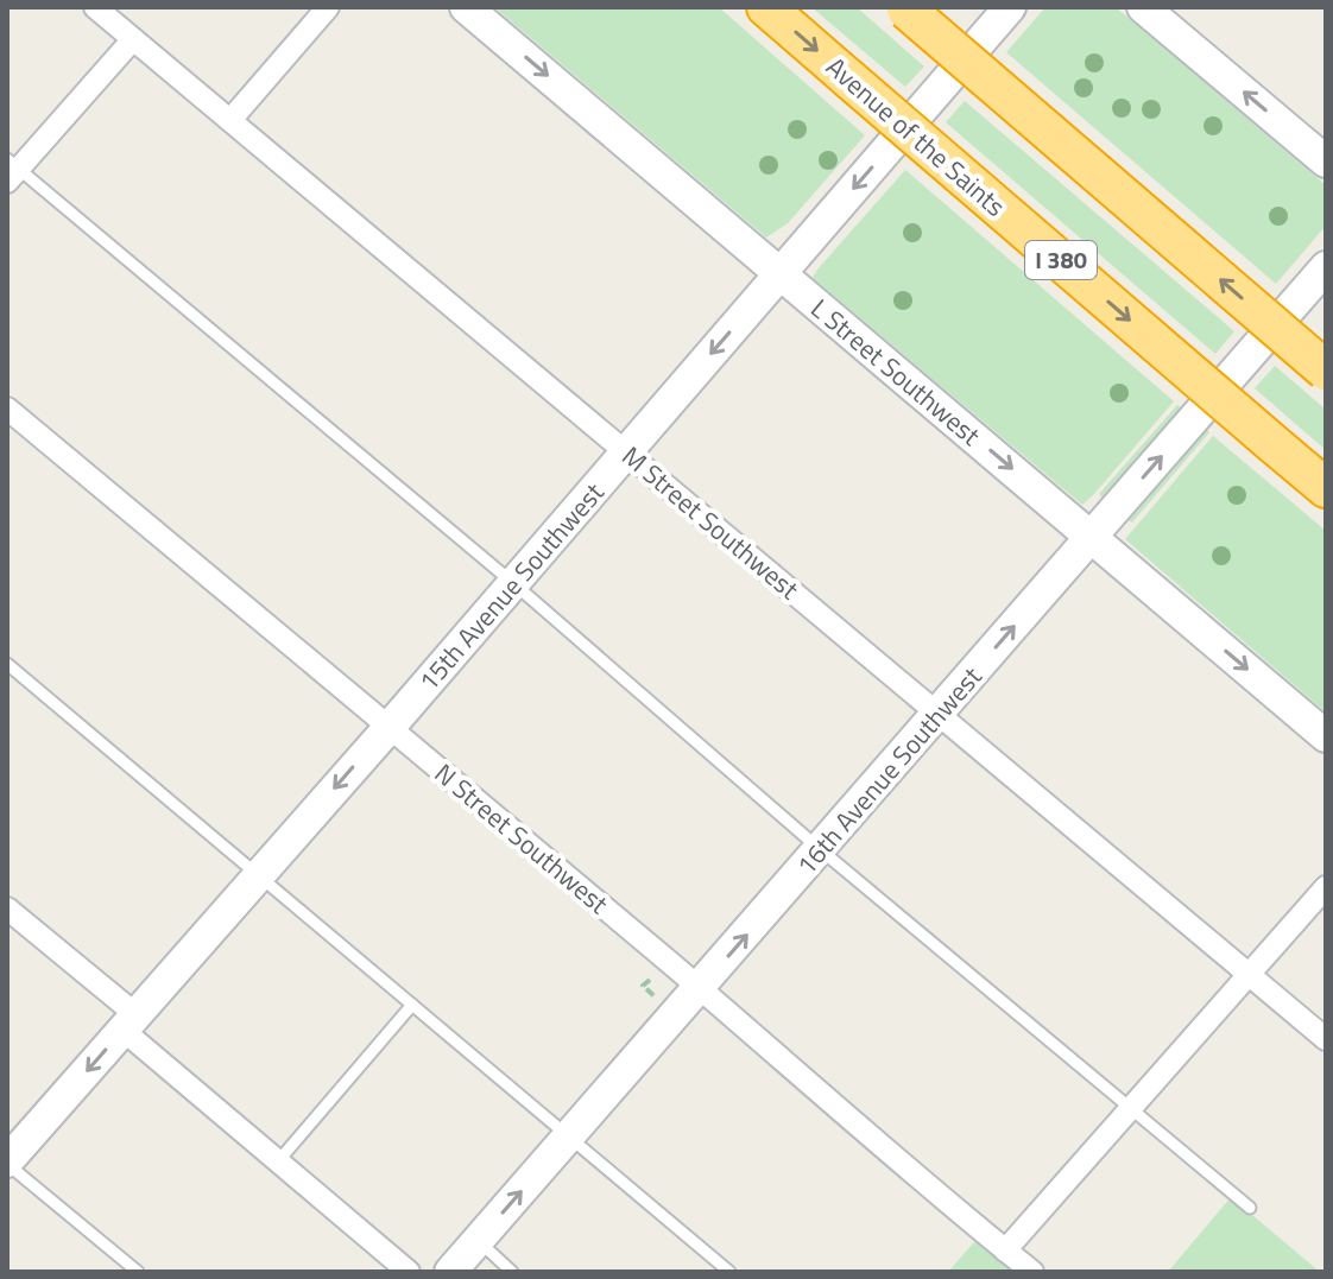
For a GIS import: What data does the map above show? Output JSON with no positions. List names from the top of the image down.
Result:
{
  "streets": {
    "highway": ["Avenue of the Saints", "I 380"],
    "main road": ["L Street Southwest", "15th Avenue Southwest", "16th Avenue Southwest"],
    "street": ["M Street Southwest", "N Street Southwest"]
  },
  "crossings": [
    ["L Street Southwest", "15th Avenue Southwest"],
    ["L Street Southwest", "16th Avenue Southwest"],
    ["M Street Southwest", "15th Avenue Southwest"],
    ["M Street Southwest", "16th Avenue Southwest"],
    ["15th Avenue Southwest", "N Street Southwest"],
    ["16th Avenue Southwest", "N Street Southwest"]
  ],
  "one_way": ["L Street Southwest", "15th Avenue Southwest", "16th Avenue Southwest"]
}
